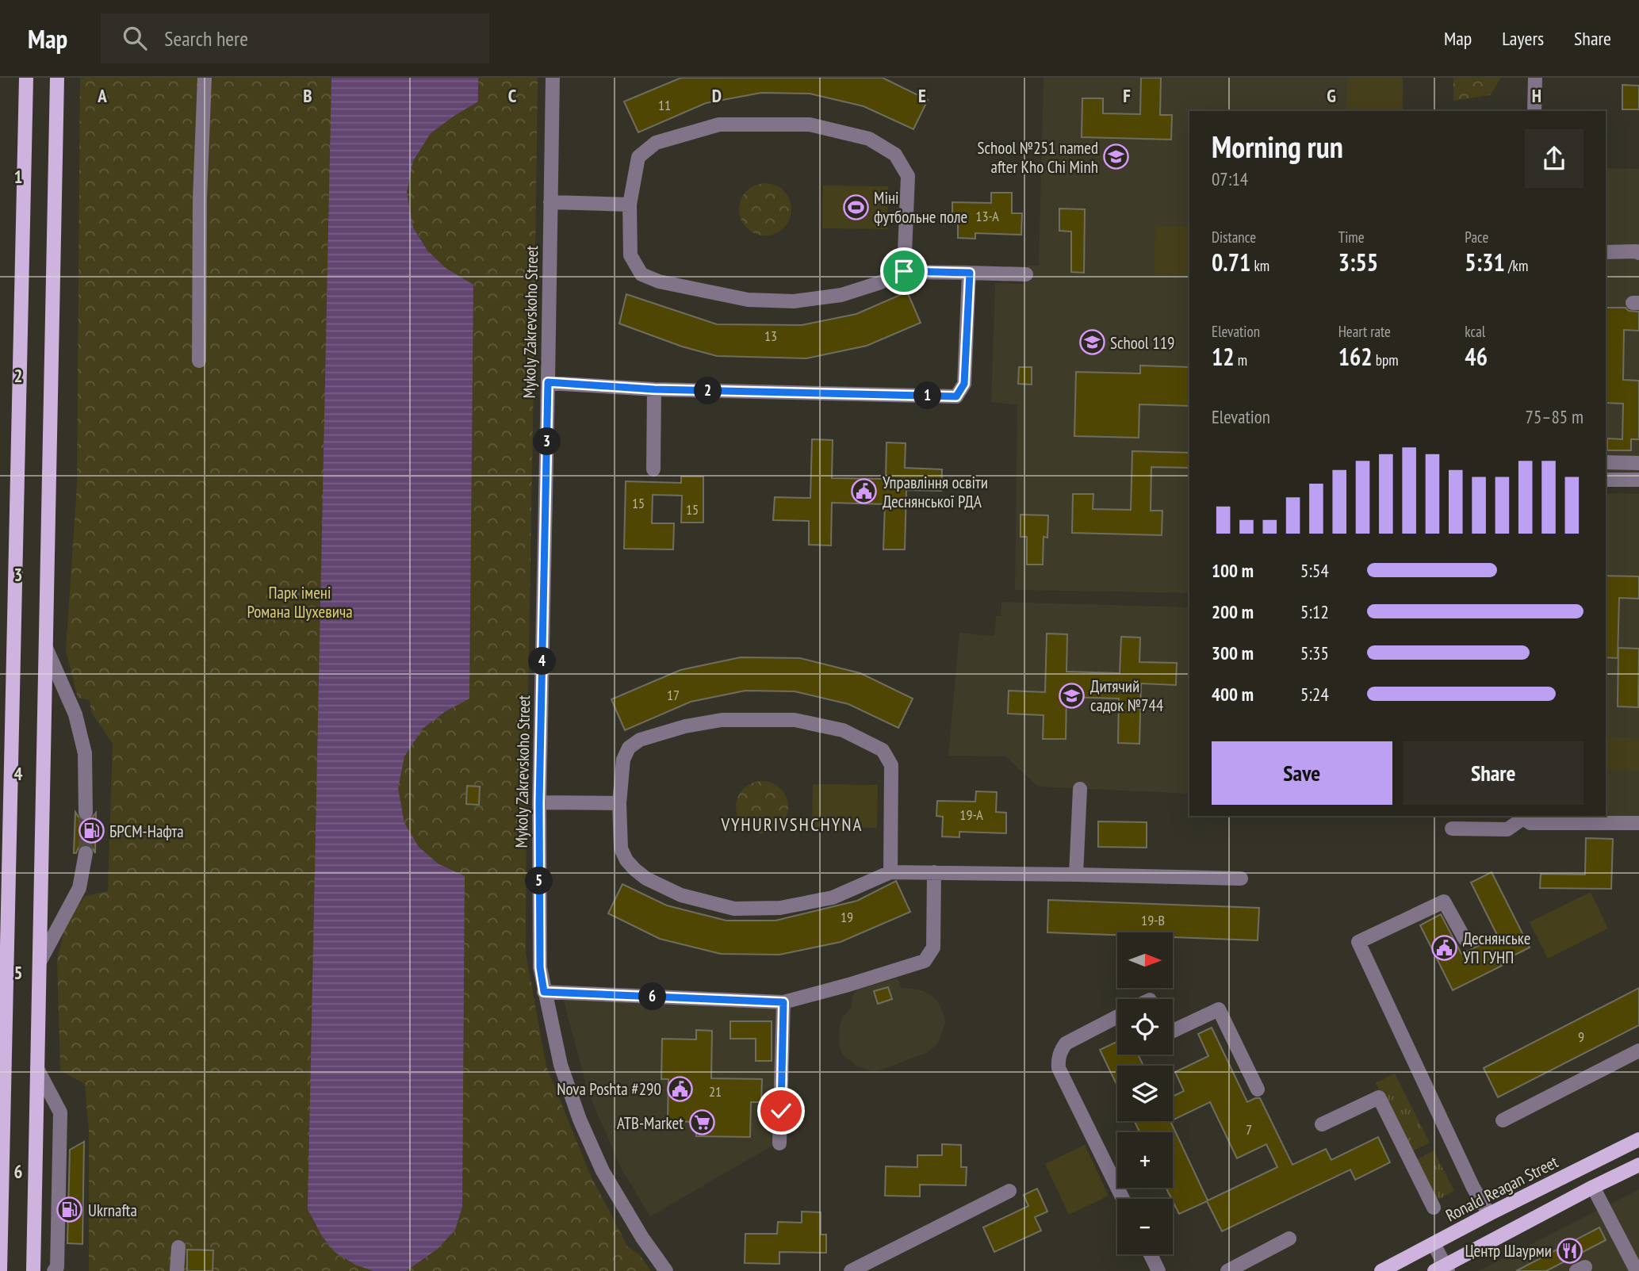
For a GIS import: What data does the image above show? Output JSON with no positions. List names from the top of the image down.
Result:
{
  "streets": {
    "main road": ["Ronald Reagan Street"],
    "street": ["Mykoly Zakrevskoho Street"]
  },
  "districts": ["VYHURIVSHCHYNA"],
  "parks": ["Парк імені Романа Шухевича"],
  "places": {
    "school or university": ["School №251 named after Kho Chi Minh", "School 119", "Дитячий садок №744"],
    "sports": ["Міні футбольне поле"],
    "public building": ["Управління освіти Деснянської РДА", "Деснянське УП ГУНП", "Nova Poshta #290"],
    "fuel station": ["БРСМ-Нафта", "Ukrnafta"],
    "supermarket": ["ATB-Market"],
    "restaurant": ["Центр Шаурми"]
  },
  "house_numbers": [
    "11",
    "13-А",
    "13",
    "15",
    "15",
    "17",
    "19-А",
    "19",
    "19-В",
    "9",
    "21",
    "7"
  ],
  "north": "right",
  "page": {
    "header": "Map",
    "search": "Search here",
    "nav": ["Map", "Layers", "Share"],
    "heading": ["Morning run", "07:14"],
    "stats": [
      ["Distance", "0.71 km"],
      ["Time", "3:55"],
      ["Pace", "5:31 /km"],
      ["Elevation", "12 m"],
      ["Heart rate", "162 bpm"],
      ["kcal", "46"]
    ],
    "pins": [
      "2",
      "1",
      "3",
      "4",
      "5",
      "6"
    ],
    "chart": ["Elevation", "75–85 m"],
    "list": [
      {
        "name": "100 m",
        "note": "5:54"
      },
      {
        "name": "200 m",
        "note": "5:12"
      },
      {
        "name": "300 m",
        "note": "5:35"
      },
      {
        "name": "400 m",
        "note": "5:24"
      }
    ],
    "buttons": ["Save", "Share"],
    "map_buttons": ["+", "−"]
  },
  "grid": {
    "columns": [
      "A",
      "B",
      "C",
      "D",
      "E",
      "F",
      "G",
      "H"
    ],
    "rows": [
      "1",
      "2",
      "3",
      "4",
      "5",
      "6"
    ]
  }
}
